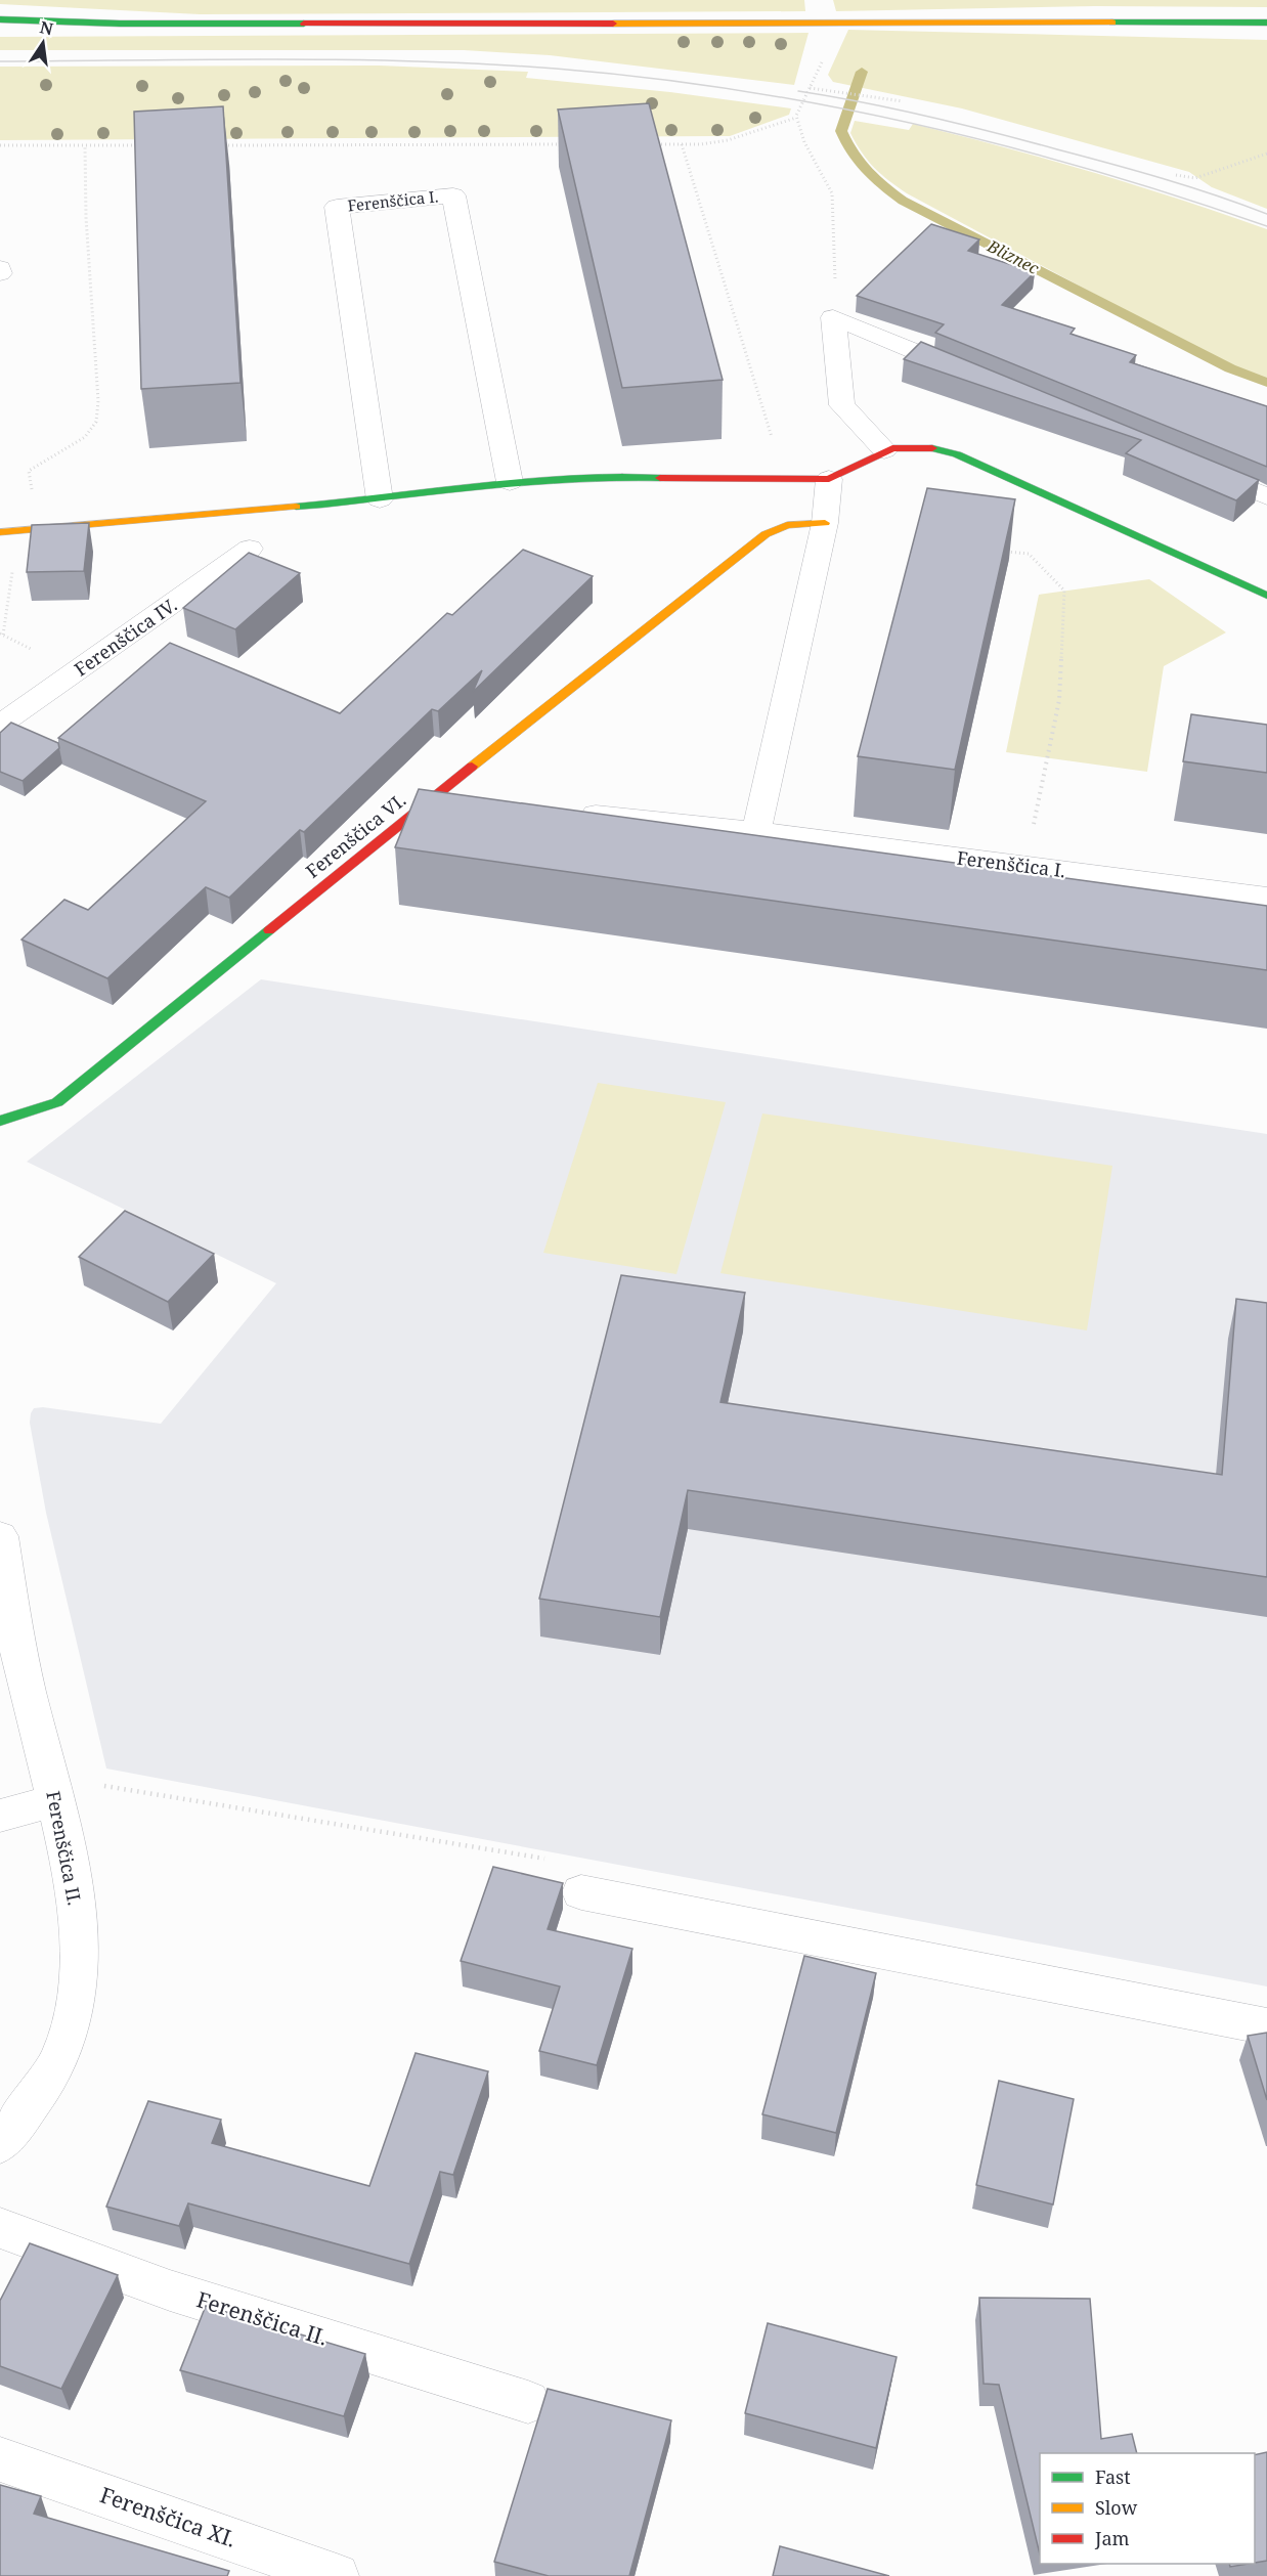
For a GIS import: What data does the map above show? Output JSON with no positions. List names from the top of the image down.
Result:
{
  "streets": {
    "street": [
      "Ferenščica I.",
      "Ferenščica IV.",
      "Ferenščica VI.",
      "Ferenščica II.",
      "Ferenščica XI."
    ]
  },
  "water": ["Bliznec"],
  "legend": ["Fast", "Slow", "Jam"],
  "north": "top"
}
